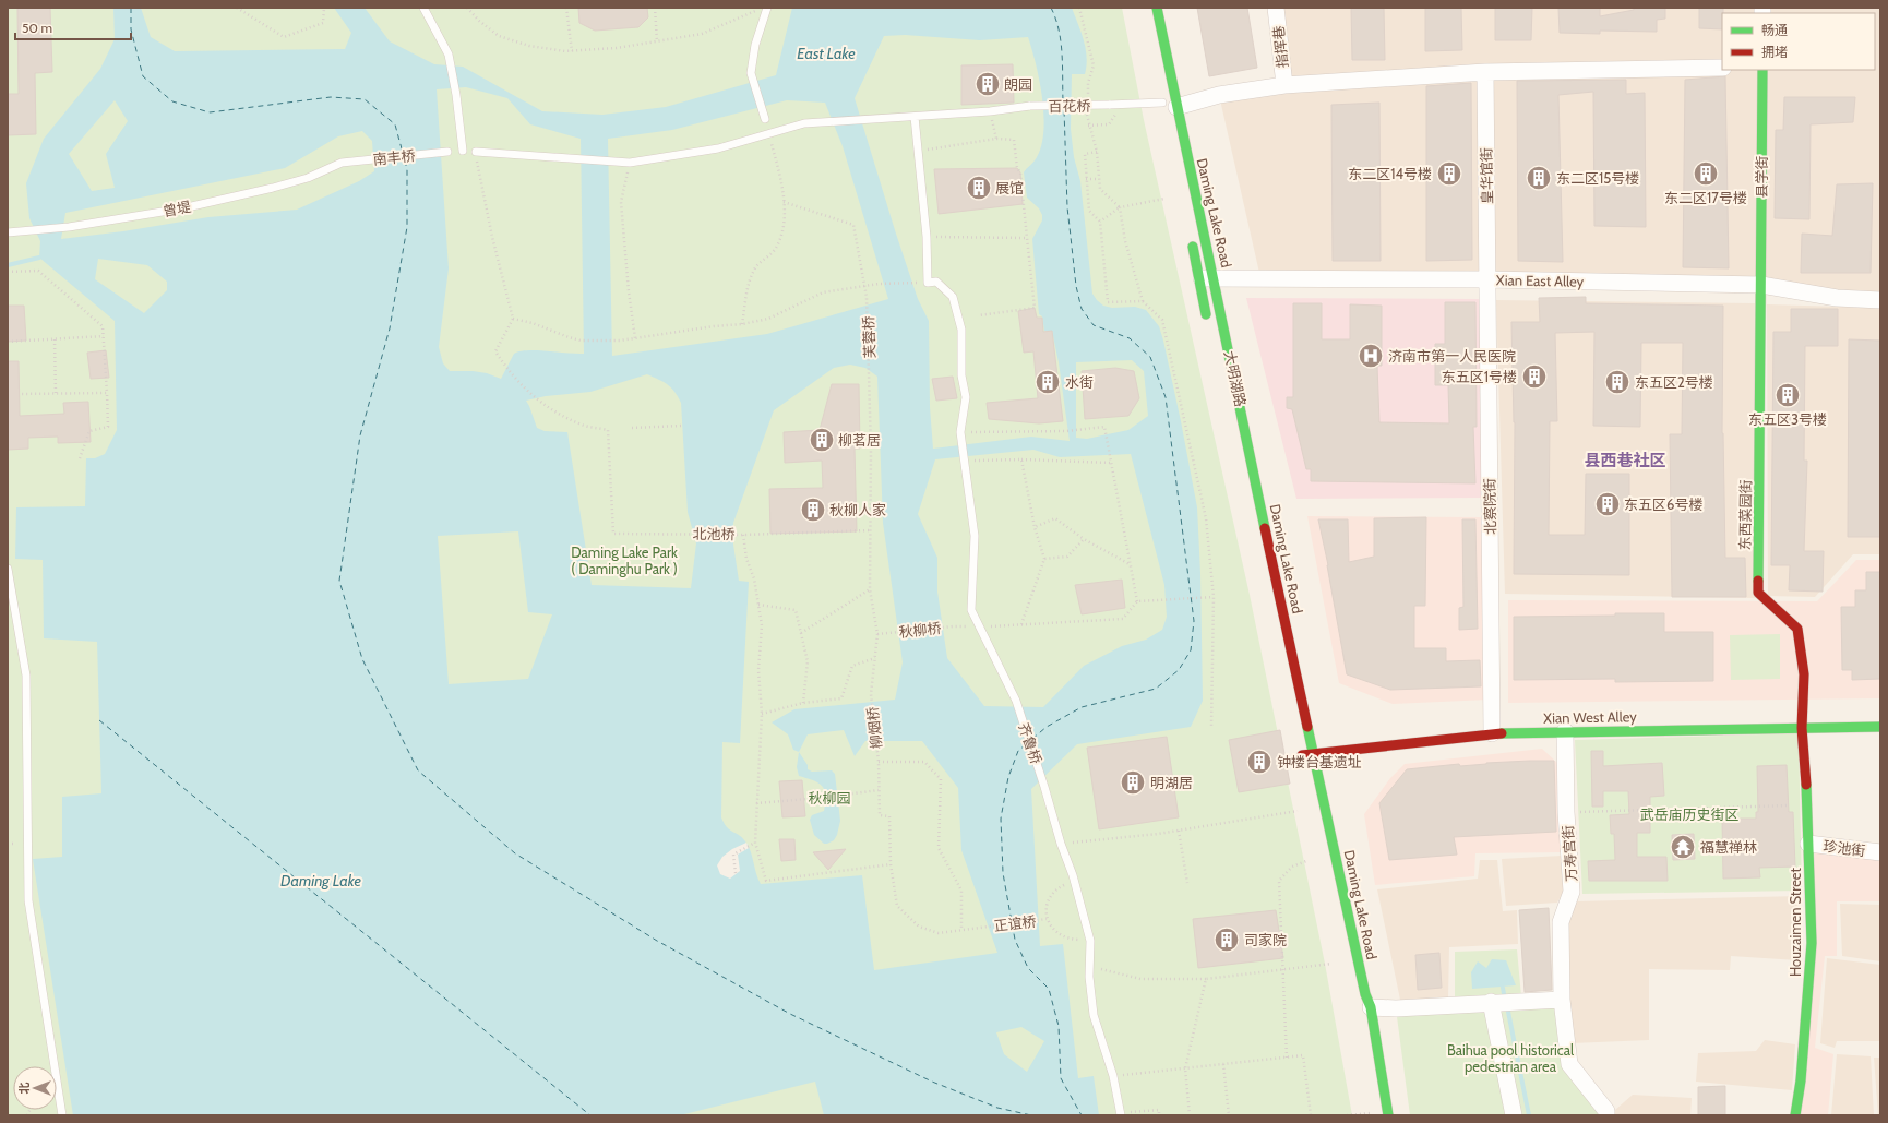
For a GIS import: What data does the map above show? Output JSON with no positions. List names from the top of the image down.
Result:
{
  "streets": {
    "main road": [
      "县学街",
      "Daming Lake Road",
      "东西菜园街",
      "Xian West Alley",
      "Houzaimen Street"
    ],
    "street": [
      "指挥巷",
      "皇华馆街",
      "Xian East Alley",
      "北察院街",
      "珍池街",
      "万寿宫街"
    ],
    "lane": [
      "百花桥",
      "南丰桥",
      "曾堤",
      "齐鲁桥"
    ],
    "path": [
      "芙蓉桥",
      "北池桥",
      "秋柳桥",
      "柳烟桥",
      "正谊桥"
    ]
  },
  "crossings": [
    ["百花桥", "Daming Lake Road"],
    ["南丰桥", "曾堤"],
    ["皇华馆街", "Xian East Alley"],
    ["皇华馆街", "北察院街"],
    ["县学街", "Xian East Alley"],
    ["县学街", "东西菜园街"],
    ["Daming Lake Road", "Xian East Alley"],
    ["Daming Lake Road", "Xian West Alley"],
    ["Xian East Alley", "北察院街"],
    ["Xian East Alley", "东西菜园街"],
    ["芙蓉桥", "北池桥"],
    ["芙蓉桥", "柳烟桥"],
    ["北察院街", "Xian West Alley"],
    ["东西菜园街", "Xian West Alley"],
    ["东西菜园街", "Houzaimen Street"],
    ["北池桥", "柳烟桥"],
    ["秋柳桥", "柳烟桥"],
    ["Xian West Alley", "万寿宫街"],
    ["Xian West Alley", "Houzaimen Street"],
    ["柳烟桥", "正谊桥"],
    ["珍池街", "Houzaimen Street"]
  ],
  "districts": ["县西巷社区"],
  "water": ["East Lake", "Daming Lake"],
  "parks": [
    "Daming Lake Park ( Daminghu Park )",
    "秋柳园",
    "武岳庙历史街区",
    "Baihua pool historical pedestrian area"
  ],
  "places": {
    "building": [
      "朗园",
      "东二区14号楼",
      "东二区17号楼",
      "东二区15号楼",
      "展馆",
      "东五区1号楼",
      "水街",
      "东五区2号楼",
      "东五区3号楼",
      "柳茗居",
      "东五区6号楼",
      "秋柳人家",
      "钟楼台基遗址",
      "明湖居",
      "司家院"
    ],
    "hospital": ["济南市第一人民医院"],
    "temple": ["福慧禅林"]
  },
  "legend": ["畅通", "拥堵"],
  "scale_bar": "50 m",
  "north": "left"
}
